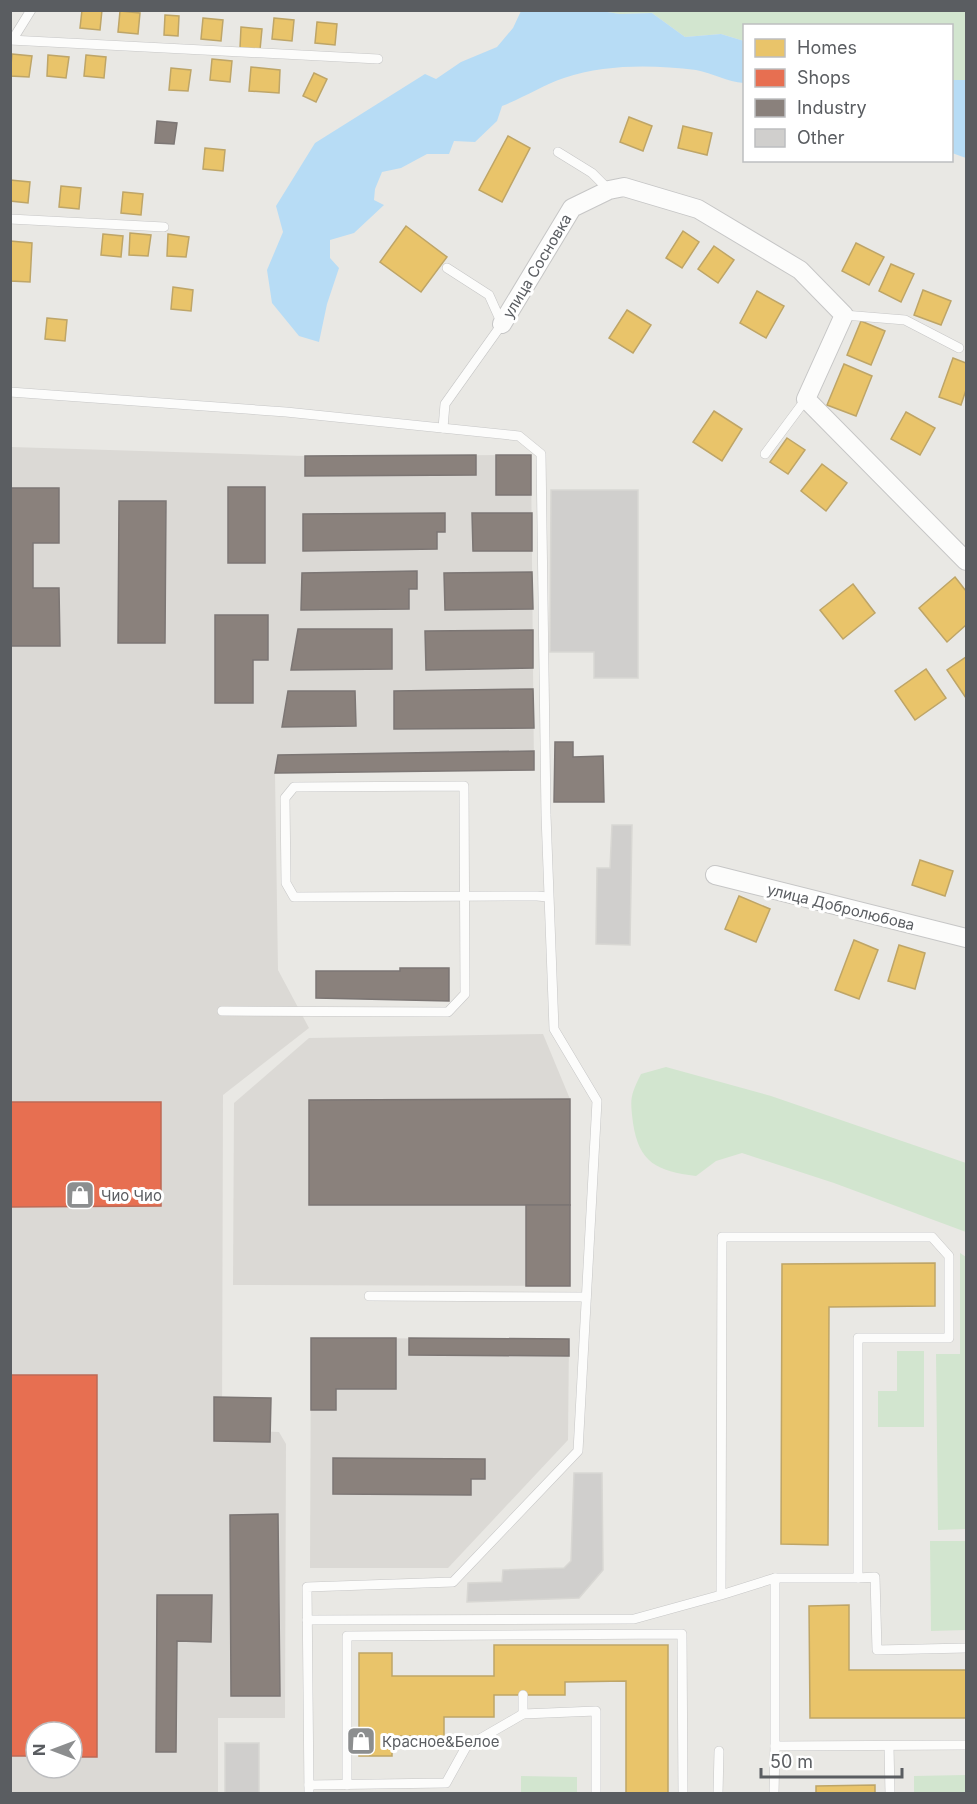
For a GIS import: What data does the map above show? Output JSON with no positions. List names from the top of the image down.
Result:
{
  "streets": {
    "street": ["улица Сосновка", "улица Добролюбова"]
  },
  "places": {
    "shop": ["Чио Чио", "Красное&Белое"]
  },
  "legend": [
    "Homes",
    "Shops",
    "Industry",
    "Other"
  ],
  "scale_bar": "50 m",
  "north": "left"
}
